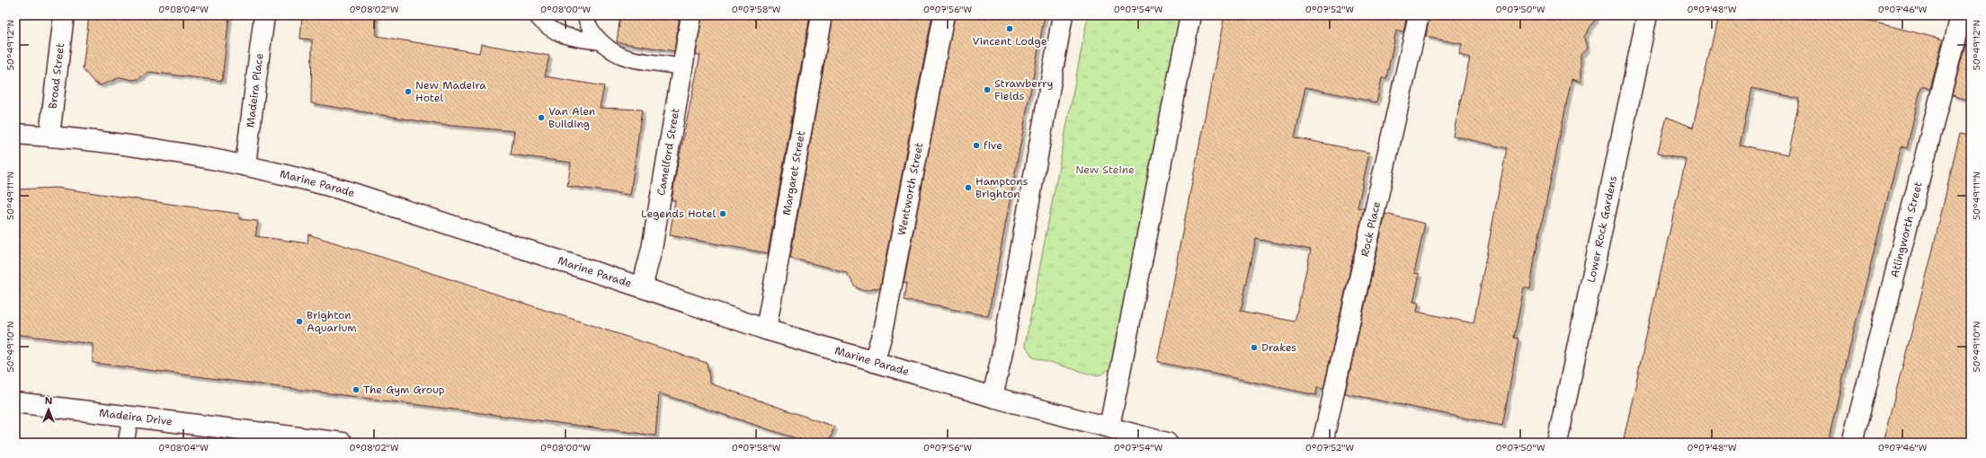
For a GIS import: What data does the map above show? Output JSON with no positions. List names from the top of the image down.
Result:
{
  "streets": {
    "street": [
      "Broad Street",
      "Madeira Place",
      "Camelford Street",
      "Margaret Street",
      "Marine Parade",
      "Wentworth Street",
      "Rock Place",
      "Lower Rock Gardens",
      "Atlingworth Street",
      "Madeira Drive"
    ]
  },
  "crossings": [
    ["Broad Street", "Marine Parade"],
    ["Madeira Place", "Marine Parade"],
    ["Camelford Street", "Marine Parade"],
    ["Margaret Street", "Marine Parade"],
    ["Marine Parade", "Wentworth Street"]
  ],
  "parks": ["New Steine"],
  "places": [
    "Vincent Lodge",
    "Strawberry Fields",
    "New Madeira Hotel",
    "Van Alen Building",
    "five",
    "Hamptons Brighton",
    "Legends Hotel",
    "Brighton Aquarium",
    "Drakes",
    "The Gym Group"
  ],
  "north": "top",
  "coordinates": [
    "0°08'04\"W",
    "0°08'02\"W",
    "0°08'00\"W",
    "0°07'58\"W",
    "0°07'56\"W",
    "0°07'54\"W",
    "0°07'52\"W",
    "0°07'50\"W",
    "0°07'48\"W",
    "0°07'46\"W",
    "50°49'12\"N",
    "50°49'11\"N",
    "50°49'10\"N"
  ]
}
